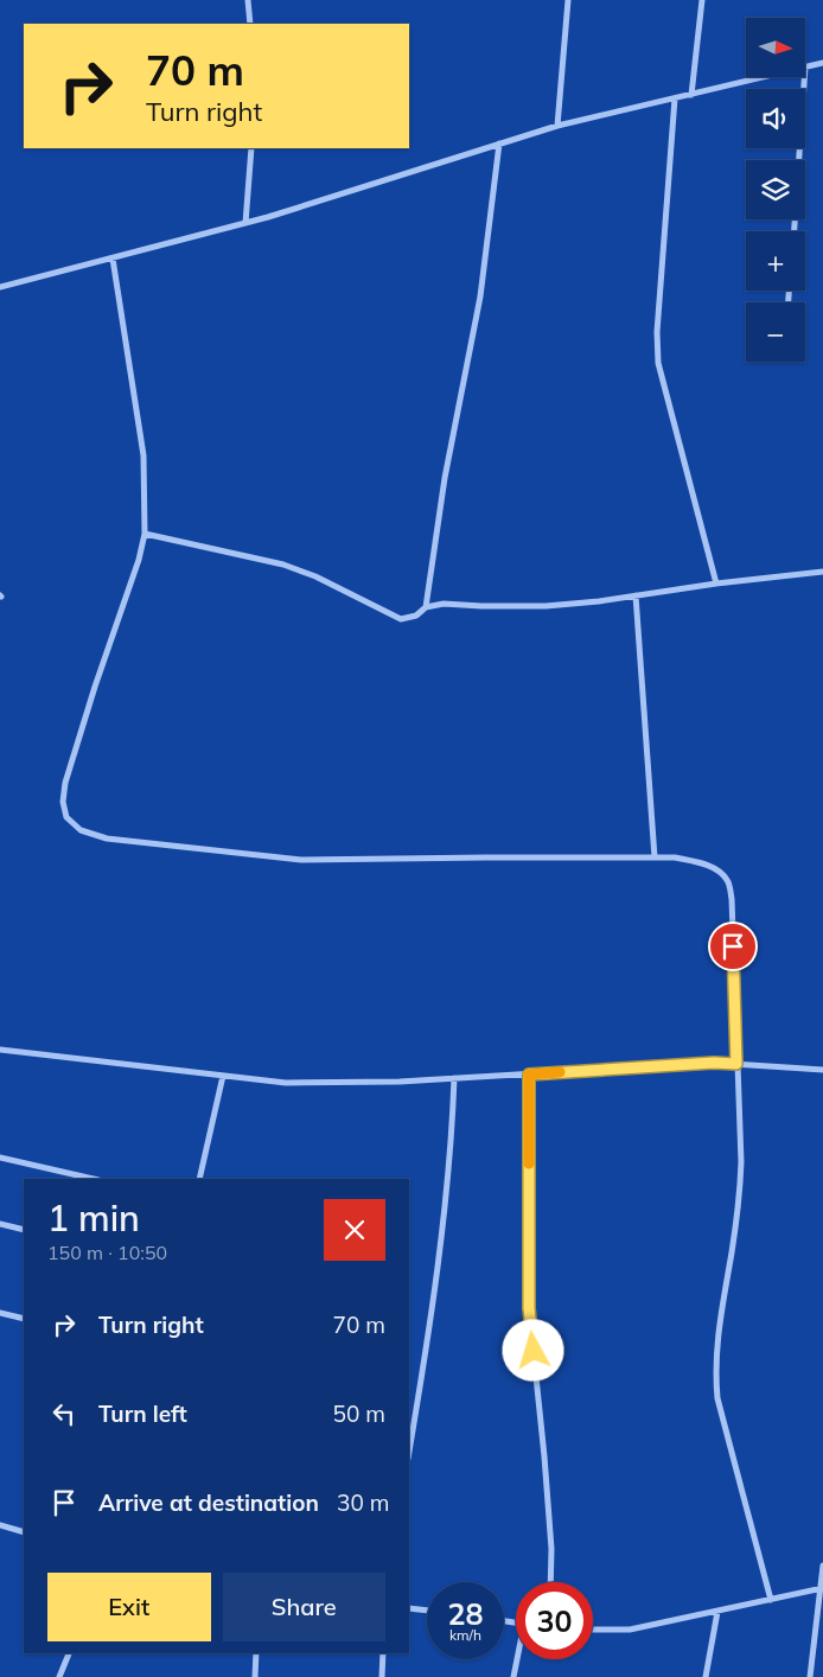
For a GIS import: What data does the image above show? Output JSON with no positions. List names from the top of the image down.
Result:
{
  "north": "right",
  "page": {
    "map_buttons": ["+", "−"],
    "turn": ["70 m", "Turn right"],
    "heading": ["1 min", "150 m · 10:50"],
    "list": [
      {
        "name": "Turn right",
        "value": "70 m"
      },
      {
        "name": "Turn left",
        "value": "50 m"
      },
      {
        "name": "Arrive at destination",
        "value": "30 m"
      }
    ],
    "buttons": ["Exit", "Share"],
    "speed": "28 km/h",
    "limit": "30"
  }
}
